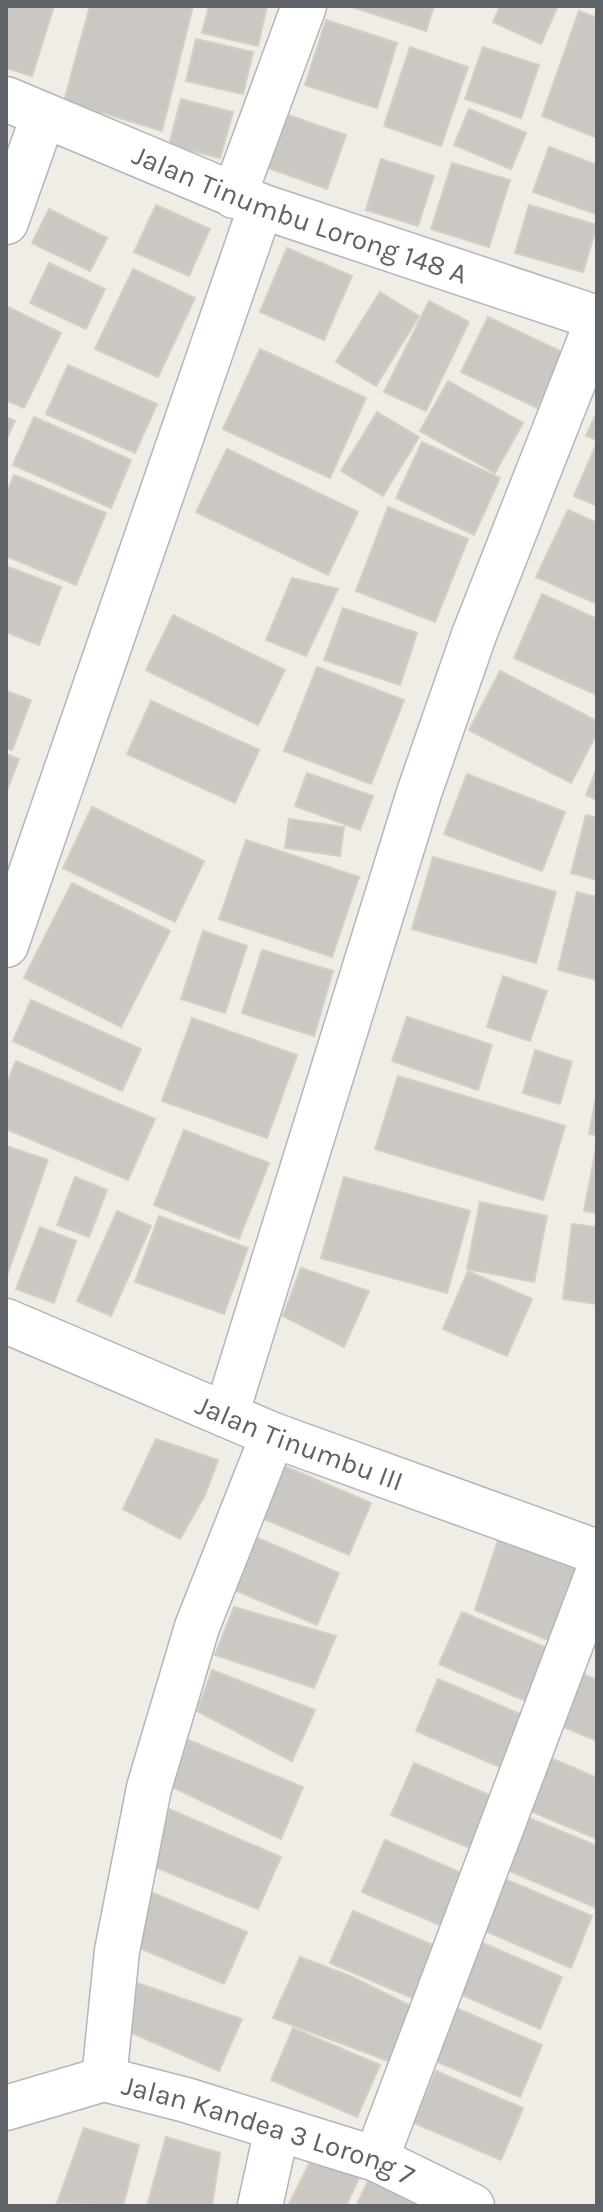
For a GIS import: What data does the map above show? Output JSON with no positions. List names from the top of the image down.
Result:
{
  "streets": {
    "street": ["Jalan Tinumbu Lorong 148 A", "Jalan Tinumbu III", "Jalan Kandea 3 Lorong 7"]
  }
}
